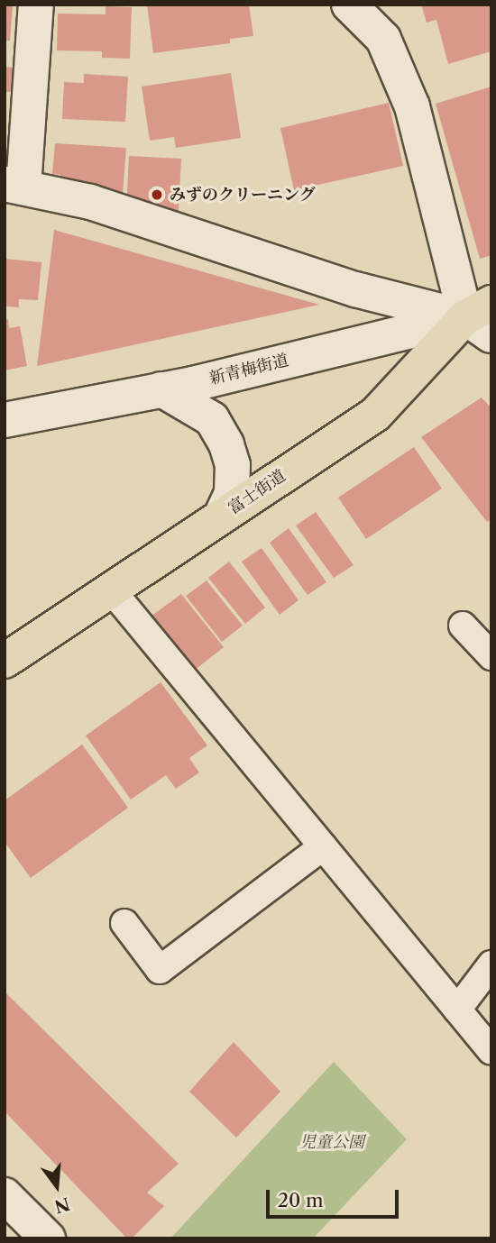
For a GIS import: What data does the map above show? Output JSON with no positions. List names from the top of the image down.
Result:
{
  "streets": {
    "main road": ["富士街道"],
    "street": ["新青梅街道"]
  },
  "crossings": [
    ["新青梅街道", "富士街道"]
  ],
  "parks": ["児童公園"],
  "places": ["みずのクリーニング"],
  "scale_bar": "20 m",
  "north": "bottom"
}
